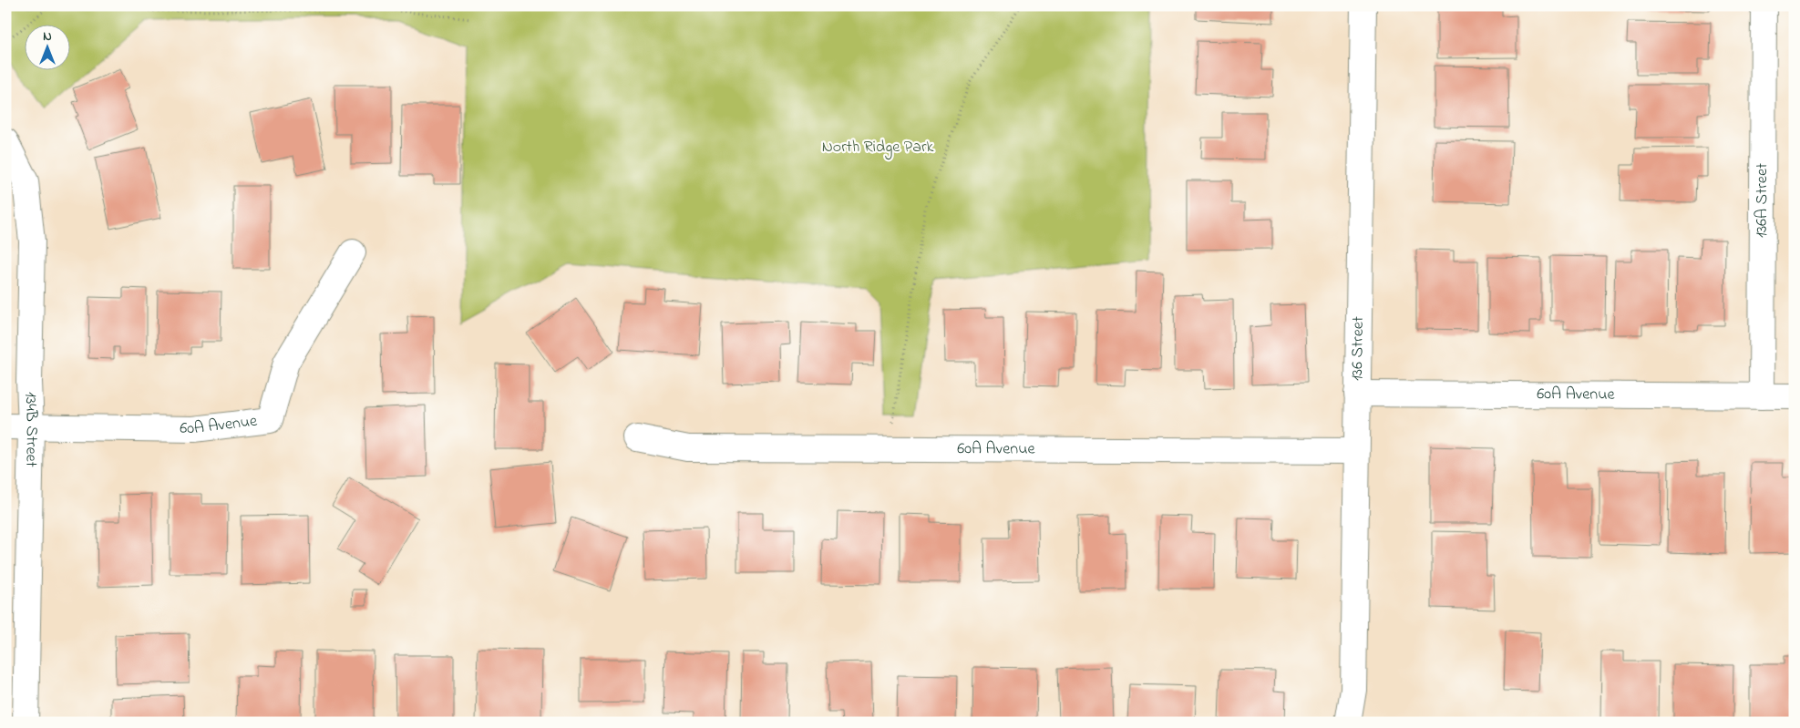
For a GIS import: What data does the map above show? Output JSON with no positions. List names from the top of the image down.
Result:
{
  "streets": {
    "street": [
      "136A Street",
      "136 Street",
      "60A Avenue",
      "134B Street"
    ]
  },
  "crossings": [
    ["136A Street", "60A Avenue"],
    ["136 Street", "60A Avenue"],
    ["60A Avenue", "134B Street"]
  ],
  "parks": ["North Ridge Park"],
  "north": "top"
}
